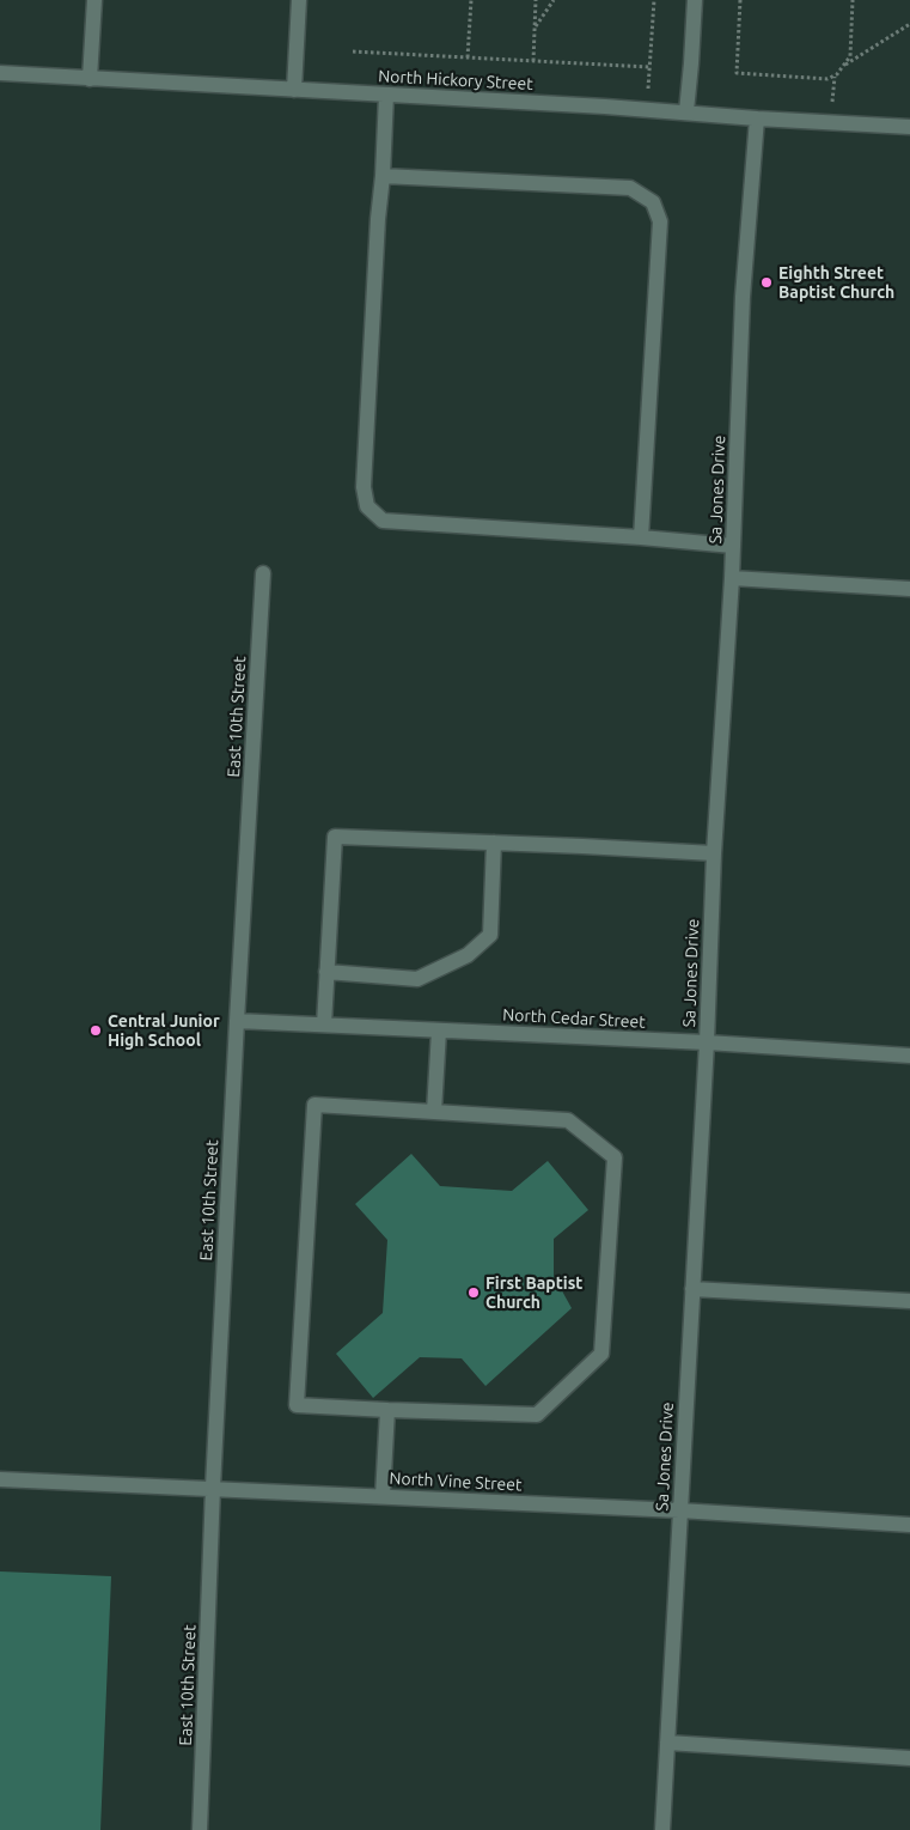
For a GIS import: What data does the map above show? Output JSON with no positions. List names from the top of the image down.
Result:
{
  "streets": {
    "street": [
      "North Hickory Street",
      "Sa Jones Drive",
      "East 10th Street",
      "North Cedar Street",
      "North Vine Street"
    ]
  },
  "crossings": [
    ["North Hickory Street", "Sa Jones Drive"],
    ["Sa Jones Drive", "North Cedar Street"],
    ["Sa Jones Drive", "North Vine Street"],
    ["East 10th Street", "North Cedar Street"],
    ["East 10th Street", "North Vine Street"]
  ],
  "places": ["Eighth Street Baptist Church", "Central Junior High School", "First Baptist Church"]
}
